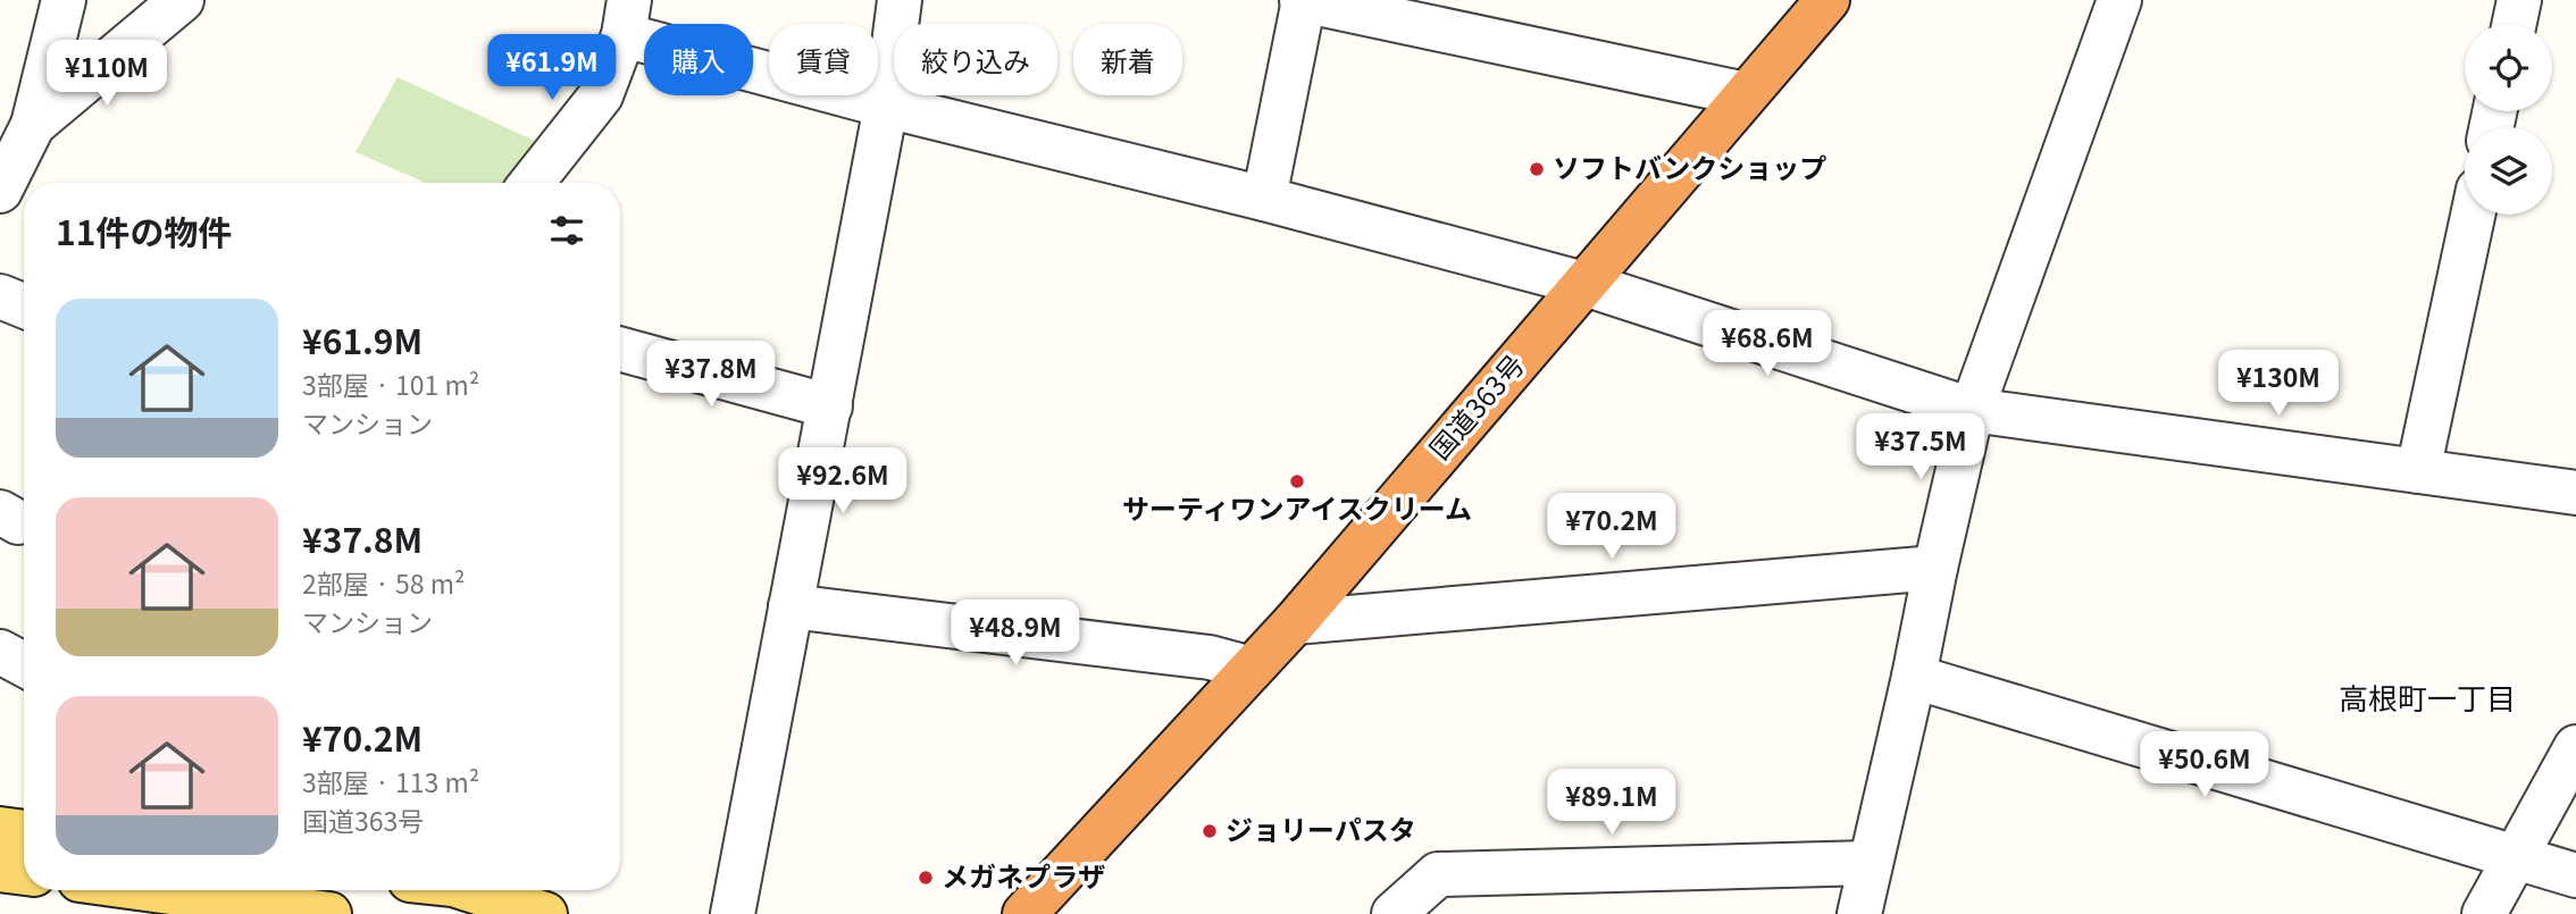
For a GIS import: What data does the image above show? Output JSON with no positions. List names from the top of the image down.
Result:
{
  "streets": {
    "highway": ["国道363号"]
  },
  "districts": ["高根町一丁目"],
  "places": [
    "ソフトバンクショップ",
    "サーティワンアイスクリーム",
    "ジョリーパスタ",
    "メガネプラザ"
  ],
  "page": {
    "chip": [
      "購入",
      "賃貸",
      "絞り込み",
      "新着"
    ],
    "price": [
      "¥61.9M",
      "¥110M",
      "¥68.6M",
      "¥37.8M",
      "¥130M",
      "¥37.5M",
      "¥92.6M",
      "¥70.2M",
      "¥48.9M",
      "¥50.6M",
      "¥89.1M"
    ],
    "heading": "11件の物件",
    "list": [
      {
        "name": "¥61.9M",
        "note": "3部屋 · 101 m² · マンション"
      },
      {
        "name": "¥37.8M",
        "note": "2部屋 · 58 m² · マンション"
      },
      {
        "name": "¥70.2M",
        "note": "3部屋 · 113 m² · 国道363号"
      }
    ]
  }
}
